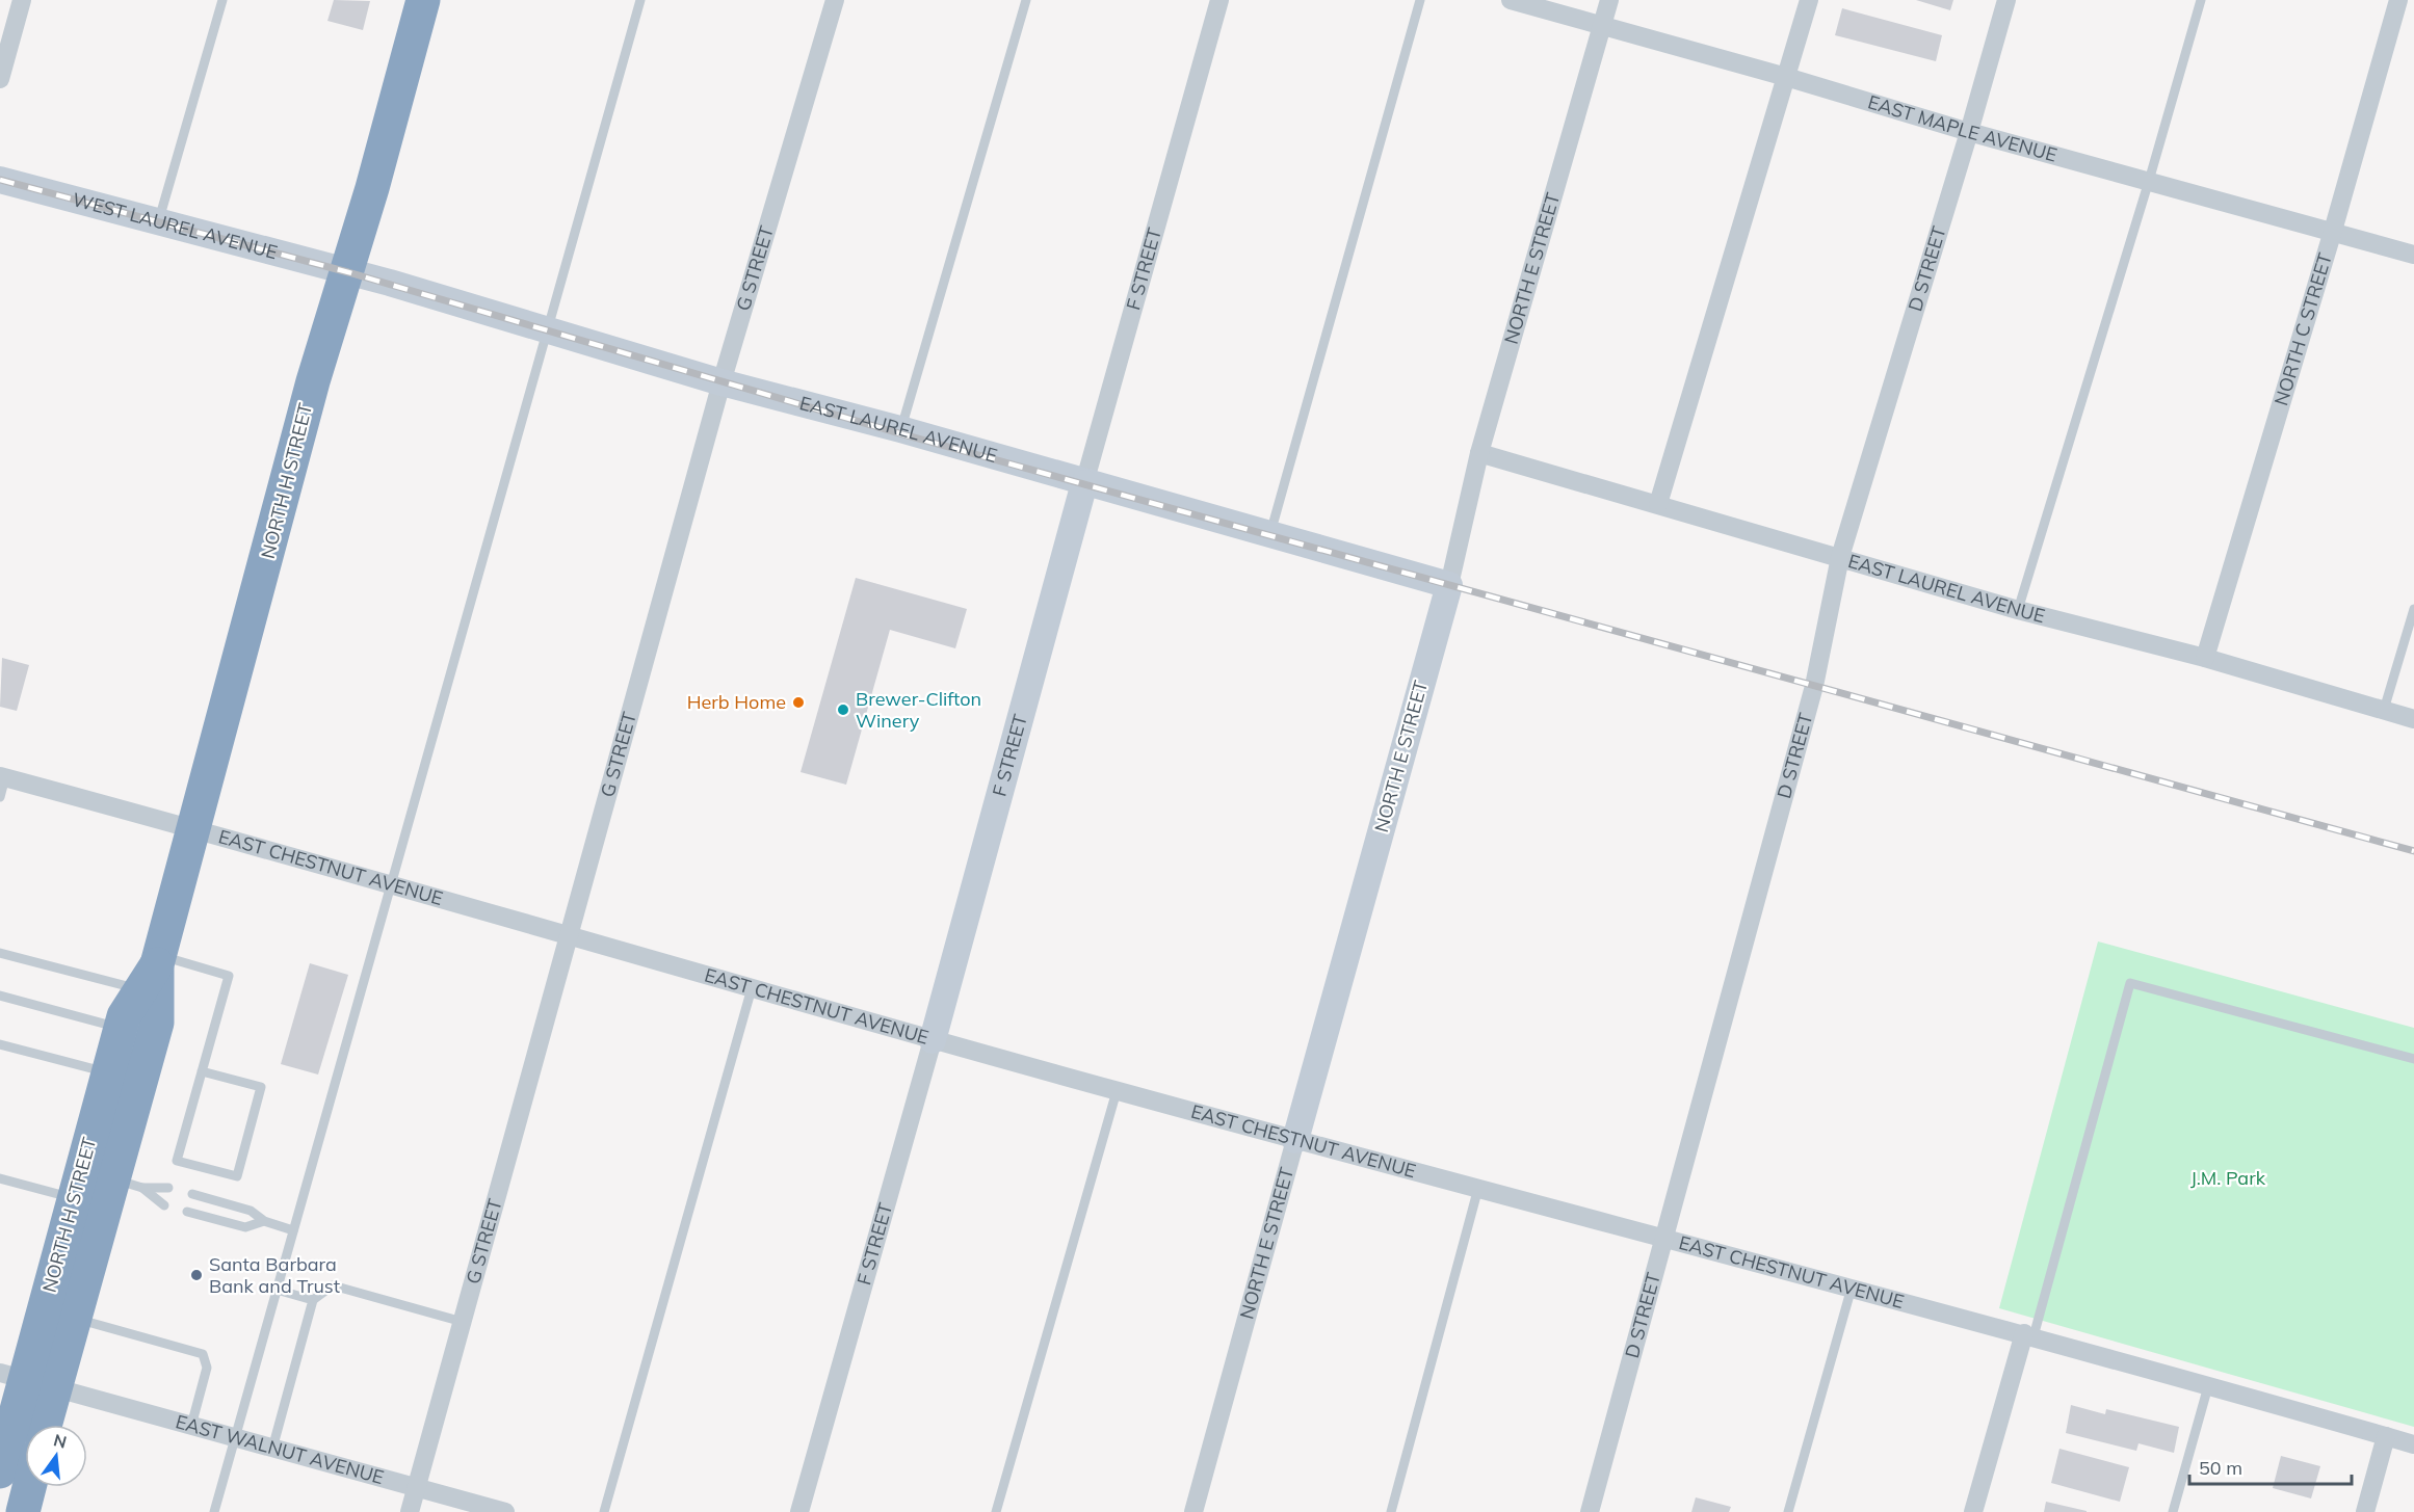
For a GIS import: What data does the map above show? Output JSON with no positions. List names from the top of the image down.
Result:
{
  "streets": {
    "highway": ["NORTH H STREET"],
    "street": [
      "EAST MAPLE AVENUE",
      "WEST LAUREL AVENUE",
      "NORTH E STREET",
      "D STREET",
      "G STREET",
      "F STREET",
      "NORTH C STREET",
      "EAST LAUREL AVENUE",
      "EAST CHESTNUT AVENUE",
      "EAST WALNUT AVENUE"
    ]
  },
  "crossings": [
    ["EAST MAPLE AVENUE", "NORTH E STREET"],
    ["EAST MAPLE AVENUE", "D STREET"],
    ["EAST MAPLE AVENUE", "NORTH C STREET"],
    ["WEST LAUREL AVENUE", "EAST LAUREL AVENUE"],
    ["WEST LAUREL AVENUE", "NORTH H STREET"],
    ["NORTH E STREET", "EAST LAUREL AVENUE"],
    ["NORTH E STREET", "EAST CHESTNUT AVENUE"],
    ["D STREET", "EAST LAUREL AVENUE"],
    ["D STREET", "EAST CHESTNUT AVENUE"],
    ["G STREET", "EAST LAUREL AVENUE"],
    ["G STREET", "EAST CHESTNUT AVENUE"],
    ["G STREET", "EAST WALNUT AVENUE"],
    ["F STREET", "EAST LAUREL AVENUE"],
    ["F STREET", "EAST CHESTNUT AVENUE"],
    ["NORTH C STREET", "EAST LAUREL AVENUE"],
    ["EAST LAUREL AVENUE", "NORTH H STREET"],
    ["NORTH H STREET", "EAST CHESTNUT AVENUE"],
    ["NORTH H STREET", "EAST WALNUT AVENUE"]
  ],
  "parks": ["J.M. Park"],
  "places": ["Herb Home", "Brewer-Clifton Winery", "Santa Barbara Bank and Trust"],
  "scale_bar": "50 m",
  "north": "top"
}
